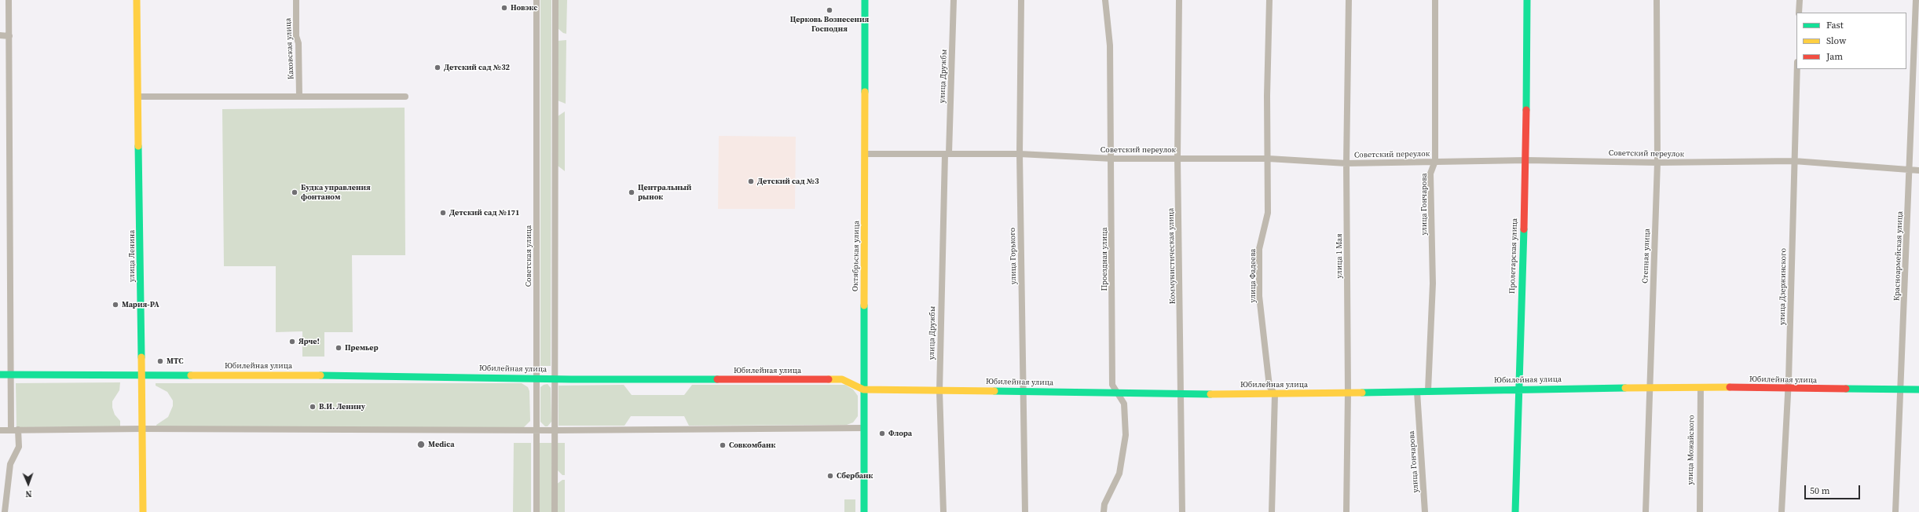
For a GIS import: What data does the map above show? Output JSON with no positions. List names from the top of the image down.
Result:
{
  "streets": {
    "street": [
      "Каховская улица",
      "улица Дружбы",
      "Советский переулок",
      "улица Гончарова",
      "улица Ленина",
      "Советская улица",
      "Октябрьская улица",
      "улица Горького",
      "Коммунистическая улица",
      "улица 1 Мая",
      "Пролетарская улица",
      "Степная улица",
      "Красноармейская улица",
      "Проездная улица",
      "улица Фадеева",
      "улица Дзержинского",
      "Юбилейная улица",
      "улица Можайского"
    ]
  },
  "crossings": [
    ["улица Дружбы", "Советский переулок"],
    ["улица Дружбы", "Юбилейная улица"],
    ["Советский переулок", "улица Гончарова"],
    ["Советский переулок", "Октябрьская улица"],
    ["Советский переулок", "улица Горького"],
    ["Советский переулок", "Коммунистическая улица"],
    ["Советский переулок", "улица 1 Мая"],
    ["Советский переулок", "Пролетарская улица"],
    ["Советский переулок", "Степная улица"],
    ["Советский переулок", "Красноармейская улица"],
    ["Советский переулок", "Проездная улица"],
    ["Советский переулок", "улица Фадеева"],
    ["Советский переулок", "улица Дзержинского"],
    ["улица Гончарова", "Юбилейная улица"],
    ["улица Ленина", "Юбилейная улица"],
    ["Советская улица", "Юбилейная улица"],
    ["Октябрьская улица", "Юбилейная улица"],
    ["улица Горького", "Юбилейная улица"],
    ["Коммунистическая улица", "Юбилейная улица"],
    ["улица 1 Мая", "Юбилейная улица"],
    ["Пролетарская улица", "Юбилейная улица"],
    ["Степная улица", "Юбилейная улица"],
    ["Красноармейская улица", "Юбилейная улица"],
    ["Проездная улица", "Юбилейная улица"],
    ["улица Фадеева", "Юбилейная улица"],
    ["улица Дзержинского", "Юбилейная улица"],
    ["Юбилейная улица", "улица Можайского"]
  ],
  "places": [
    "Новэкс",
    "Церковь Вознесения Господня",
    "Детский сад №32",
    "Детский сад №3",
    "Будка управления фонтаном",
    "Центральный рынок",
    "Детский сад №171",
    "Мария-РА",
    "Ярче!",
    "Премьер",
    "МТС",
    "В.И. Ленину",
    "Флора",
    "Mеdica",
    "Совкомбанк",
    "Сбербанк"
  ],
  "legend": ["Fast", "Slow", "Jam"],
  "scale_bar": "50 m",
  "north": "bottom"
}
